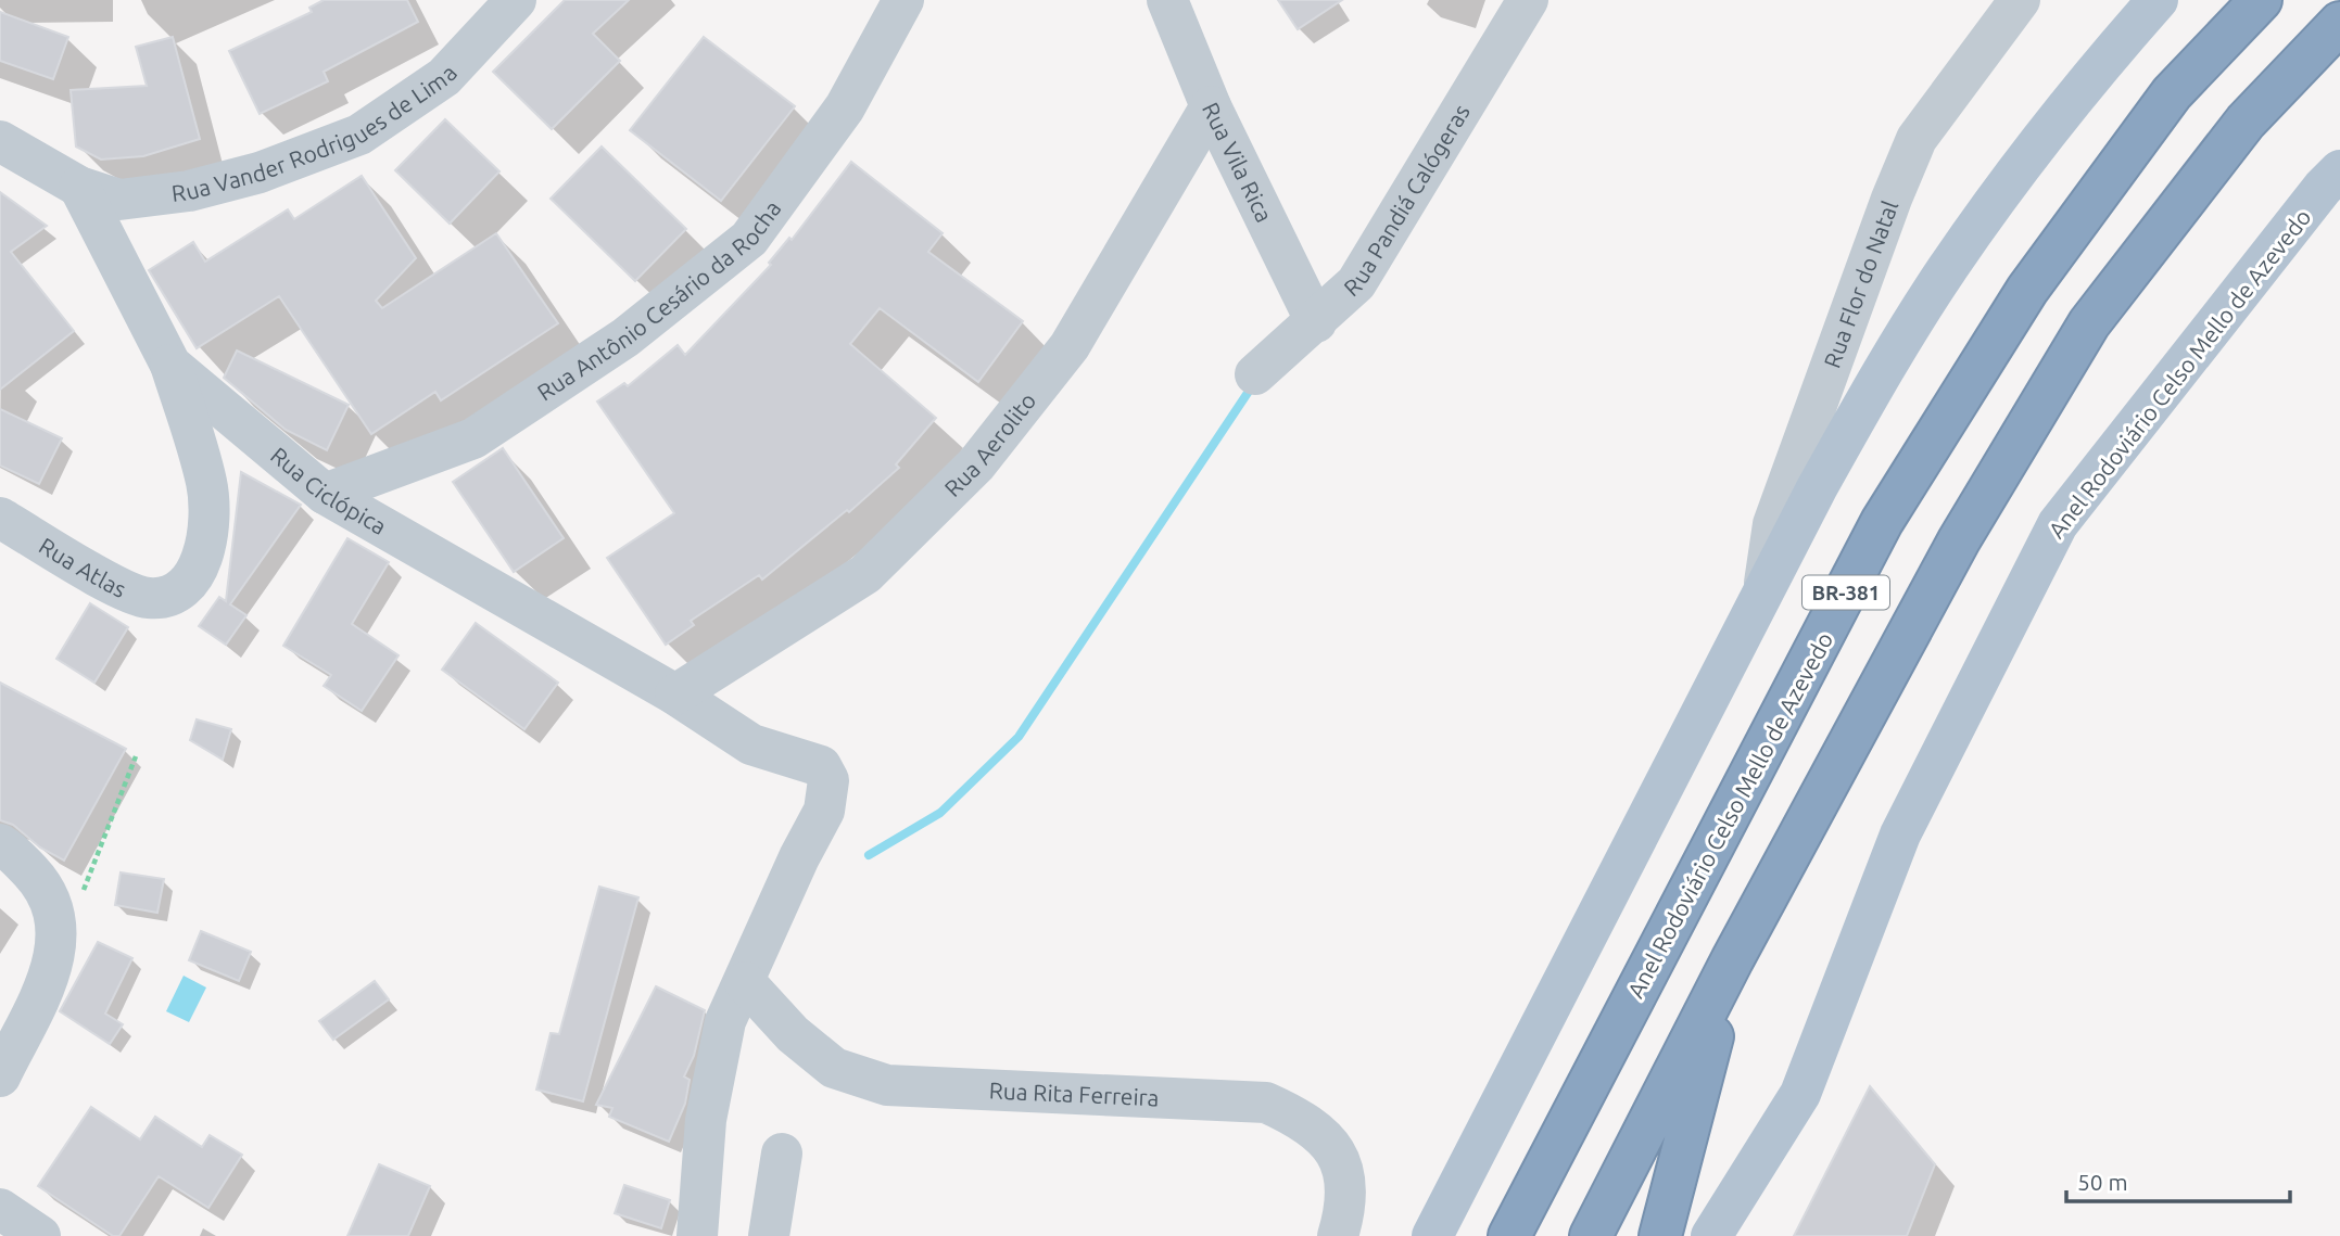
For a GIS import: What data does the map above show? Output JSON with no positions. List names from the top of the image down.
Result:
{
  "streets": {
    "highway": ["Anel Rodoviário Celso Mello de Azevedo", "BR-381"],
    "street": [
      "Rua Vander Rodrigues de Lima",
      "Rua Vila Rica",
      "Rua Pandiá Calógeras",
      "Rua Flor do Natal",
      "Rua Antônio Cesário da Rocha",
      "Rua Aerolito",
      "Rua Ciclópica",
      "Rua Atlas",
      "Rua Rita Ferreira"
    ]
  },
  "crossings": [
    ["Rua Vander Rodrigues de Lima", "Rua Ciclópica"],
    ["Rua Vila Rica", "Rua Pandiá Calógeras"],
    ["Rua Vila Rica", "Rua Aerolito"],
    ["Rua Antônio Cesário da Rocha", "Rua Ciclópica"],
    ["Rua Aerolito", "Rua Ciclópica"],
    ["Rua Ciclópica", "Rua Atlas"],
    ["Rua Ciclópica", "Rua Rita Ferreira"]
  ],
  "scale_bar": "50 m"
}
